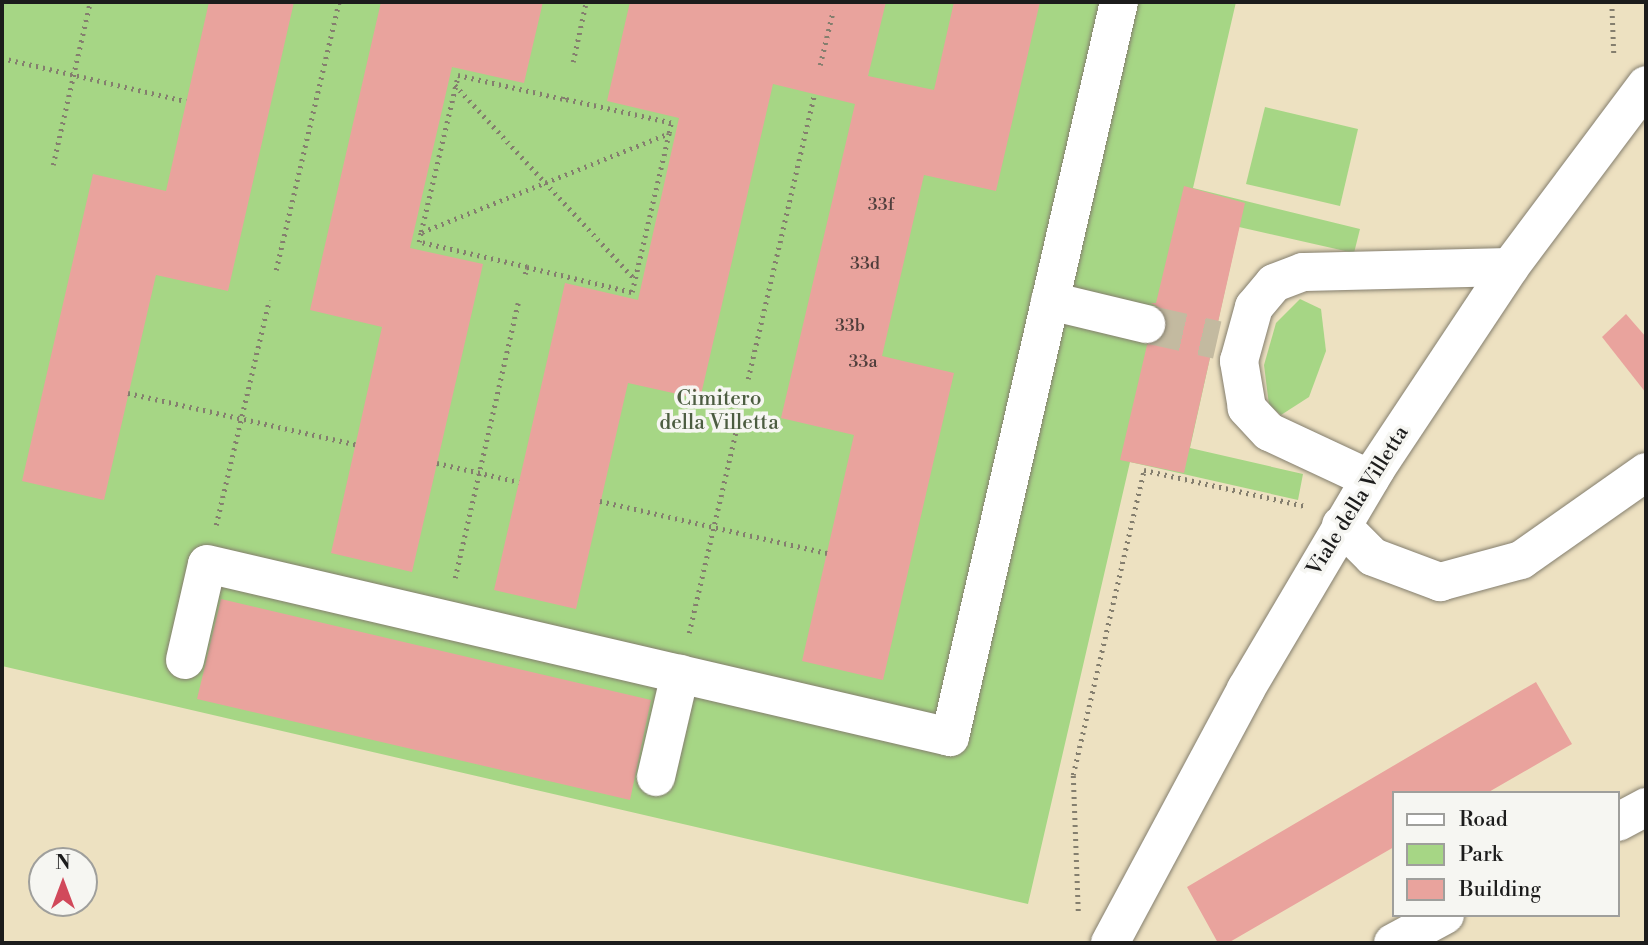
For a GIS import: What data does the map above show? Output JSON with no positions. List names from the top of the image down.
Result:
{
  "streets": {
    "street": ["Viale della Villetta"]
  },
  "parks": ["Cimitero della Villetta"],
  "house_numbers": [
    "33f",
    "33d",
    "33b",
    "33a"
  ],
  "legend": ["Road", "Park", "Building"],
  "north": "top"
}
